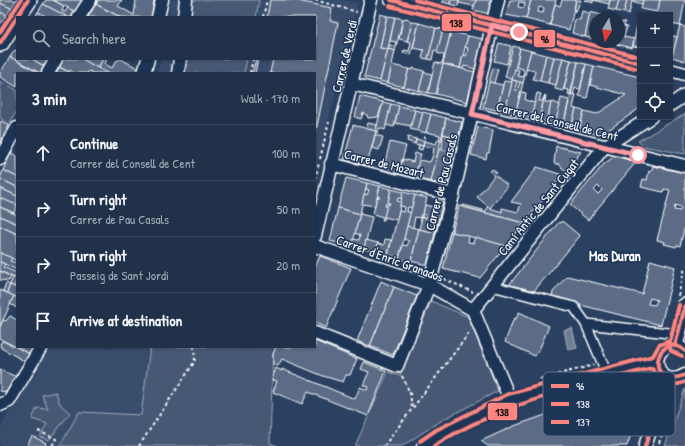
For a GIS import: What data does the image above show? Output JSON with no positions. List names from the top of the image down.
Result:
{
  "streets": {
    "street": [
      "Carrer de Verdi",
      "Carrer del Consell de Cent",
      "Carrer de Mozart",
      "Carrer de Pau Casals",
      "Camí Antic de Sant Cugat",
      "Carrer d'Enric Granados"
    ]
  },
  "crossings": [
    ["Carrer de Verdi", "Carrer del Consell de Cent"],
    ["Carrer de Verdi", "Carrer de Mozart"],
    ["Carrer del Consell de Cent", "Carrer de Pau Casals"],
    ["Carrer del Consell de Cent", "Camí Antic de Sant Cugat"],
    ["Carrer de Mozart", "Carrer de Pau Casals"],
    ["Carrer de Pau Casals", "Carrer d'Enric Granados"],
    ["Camí Antic de Sant Cugat", "Carrer d'Enric Granados"]
  ],
  "districts": ["Mas Duran"],
  "lines": ["transit line 96", "transit line 137", "transit line 138"],
  "legend": ["96", "138", "137"],
  "north": "bottom",
  "page": {
    "map_buttons": ["+", "−"],
    "search": "Search here",
    "heading": ["3 min", "Walk · 170 m"],
    "list": [
      ["Continue", "Carrer del Consell de Cent", "100 m"],
      ["Turn right", "Carrer de Pau Casals", "50 m"],
      ["Turn right", "Passeig de Sant Jordi", "20 m"],
      "Arrive at destination"
    ]
  }
}
